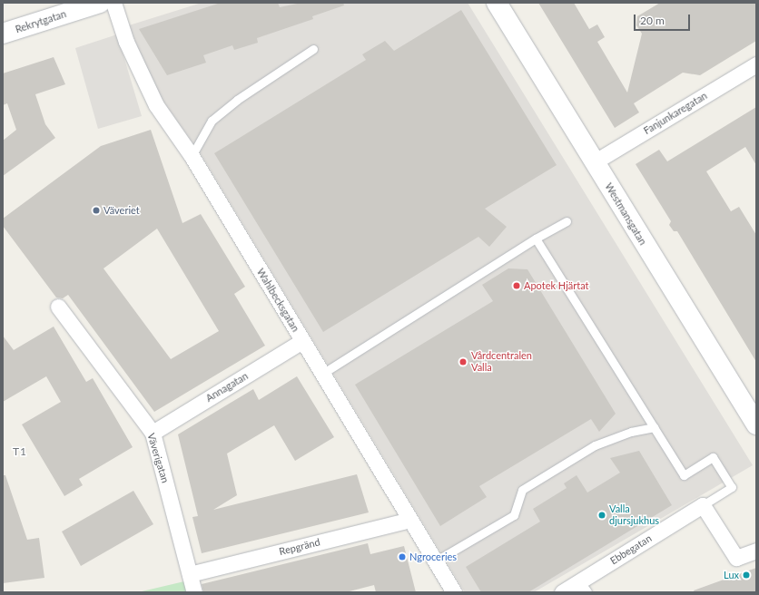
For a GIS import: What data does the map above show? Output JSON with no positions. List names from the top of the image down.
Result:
{
  "streets": {
    "street": [
      "Rekrytgatan",
      "Fanjunkaregatan",
      "Westmansgatan",
      "Wahlbecksgatan",
      "Annagatan",
      "Väverigatan",
      "Repgränd",
      "Ebbegatan"
    ]
  },
  "crossings": [
    ["Fanjunkaregatan", "Westmansgatan"],
    ["Wahlbecksgatan", "Annagatan"],
    ["Wahlbecksgatan", "Repgränd"],
    ["Annagatan", "Väverigatan"],
    ["Väverigatan", "Repgränd"]
  ],
  "districts": ["T1"],
  "places": [
    "Väveriet",
    "Apotek Hjärtat",
    "Vårdcentralen Valla",
    "Valla djursjukhus",
    "Ngroceries",
    "Lux"
  ],
  "scale_bar": "20 m"
}
